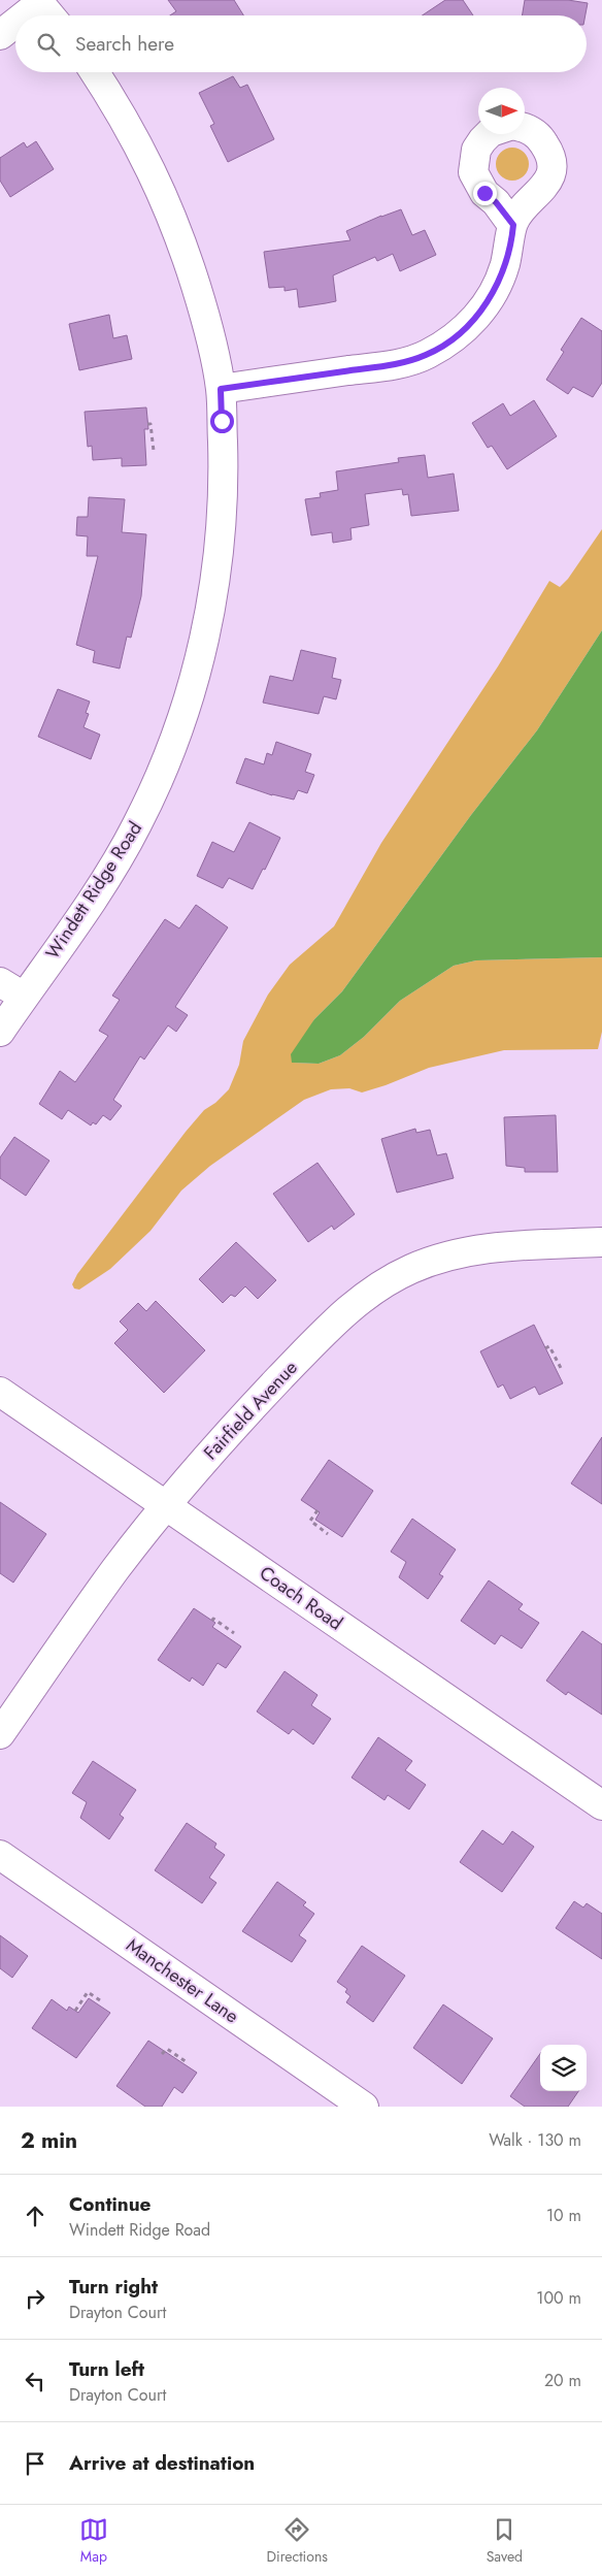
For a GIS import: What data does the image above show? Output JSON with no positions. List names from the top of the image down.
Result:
{
  "streets": {
    "street": [
      "Windett Ridge Road",
      "Fairfield Avenue",
      "Coach Road",
      "Manchester Lane"
    ]
  },
  "crossings": [
    ["Fairfield Avenue", "Coach Road"]
  ],
  "north": "right",
  "page": {
    "search": "Search here",
    "heading": ["2 min", "Walk · 130 m"],
    "list": [
      ["Continue", "Windett Ridge Road", "10 m"],
      ["Turn right", "Drayton Court", "100 m"],
      ["Turn left", "Drayton Court", "20 m"],
      "Arrive at destination"
    ],
    "nav": ["Map", "Directions", "Saved"]
  }
}
